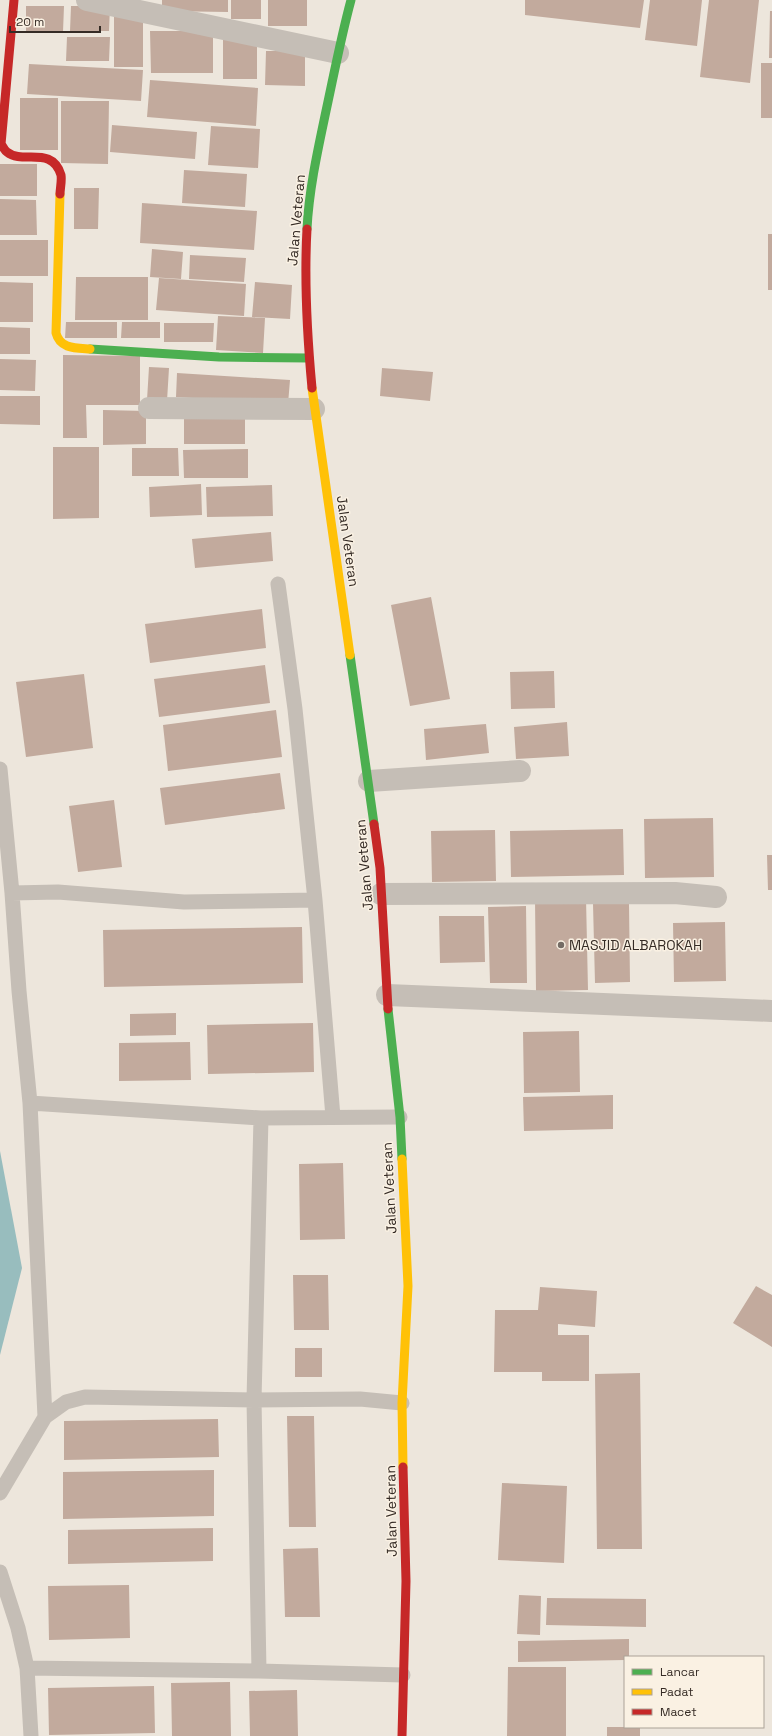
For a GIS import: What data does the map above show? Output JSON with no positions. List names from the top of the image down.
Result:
{
  "streets": {
    "main road": ["Jalan Veteran"]
  },
  "places": ["MASJID ALBAROKAH"],
  "legend": ["Lancar", "Padat", "Macet"],
  "scale_bar": "20 m"
}
